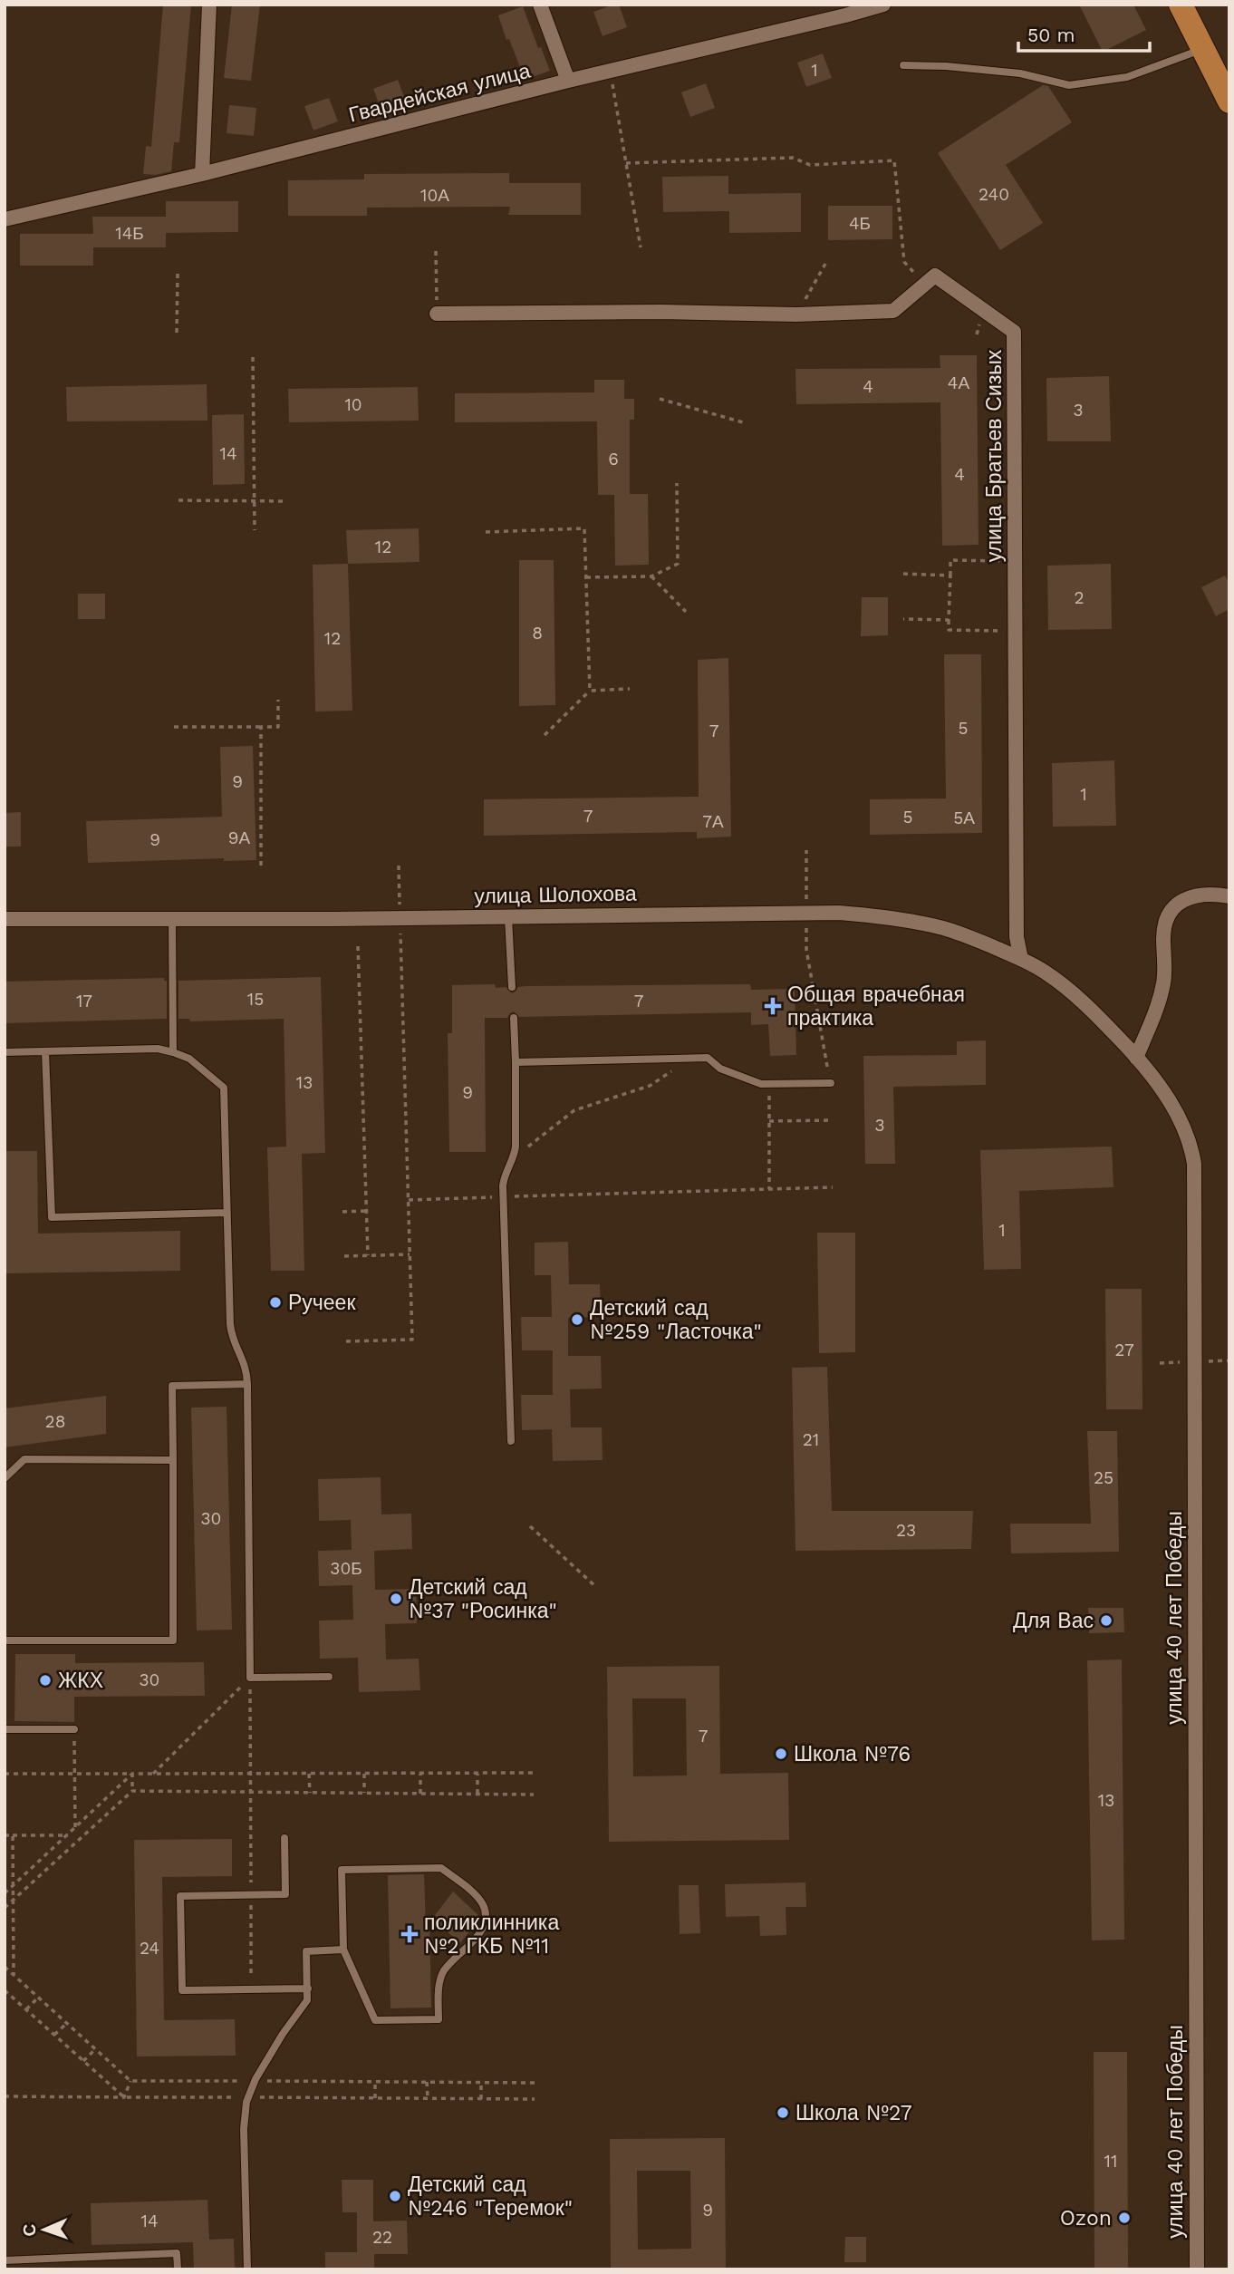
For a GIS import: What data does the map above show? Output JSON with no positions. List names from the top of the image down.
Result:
{
  "streets": {
    "street": [
      "Гвардейская улица",
      "улица Братьев Сизых",
      "улица Шолохова",
      "улица 40 лет Победы"
    ]
  },
  "crossings": [
    ["улица Братьев Сизых", "улица Шолохова"],
    ["улица Шолохова", "улица 40 лет Победы"]
  ],
  "places": {
    "health": ["Общая врачебная практика", "поликлинника №2 ГКБ №11"],
    "other": [
      "Ручеек",
      "Детский сад №259 \"Ласточка\"",
      "Детский сад №37 \"Росинка\"",
      "Для Вас",
      "ЖКХ",
      "Школа №76",
      "Школа №27",
      "Детский сад №246 \"Теремок\"",
      "Ozon"
    ]
  },
  "house_numbers": [
    "1",
    "240",
    "10А",
    "4Б",
    "14Б",
    "4А",
    "4",
    "10",
    "3",
    "14",
    "6",
    "4",
    "12",
    "2",
    "8",
    "12",
    "5",
    "7",
    "9",
    "1",
    "7",
    "5",
    "5А",
    "7А",
    "9А",
    "9",
    "15",
    "17",
    "7",
    "13",
    "9",
    "3",
    "1",
    "27",
    "28",
    "21",
    "25",
    "30",
    "23",
    "30Б",
    "30",
    "7",
    "13",
    "24",
    "11",
    "9",
    "14",
    "22"
  ],
  "scale_bar": "50 m",
  "north": "left"
}
